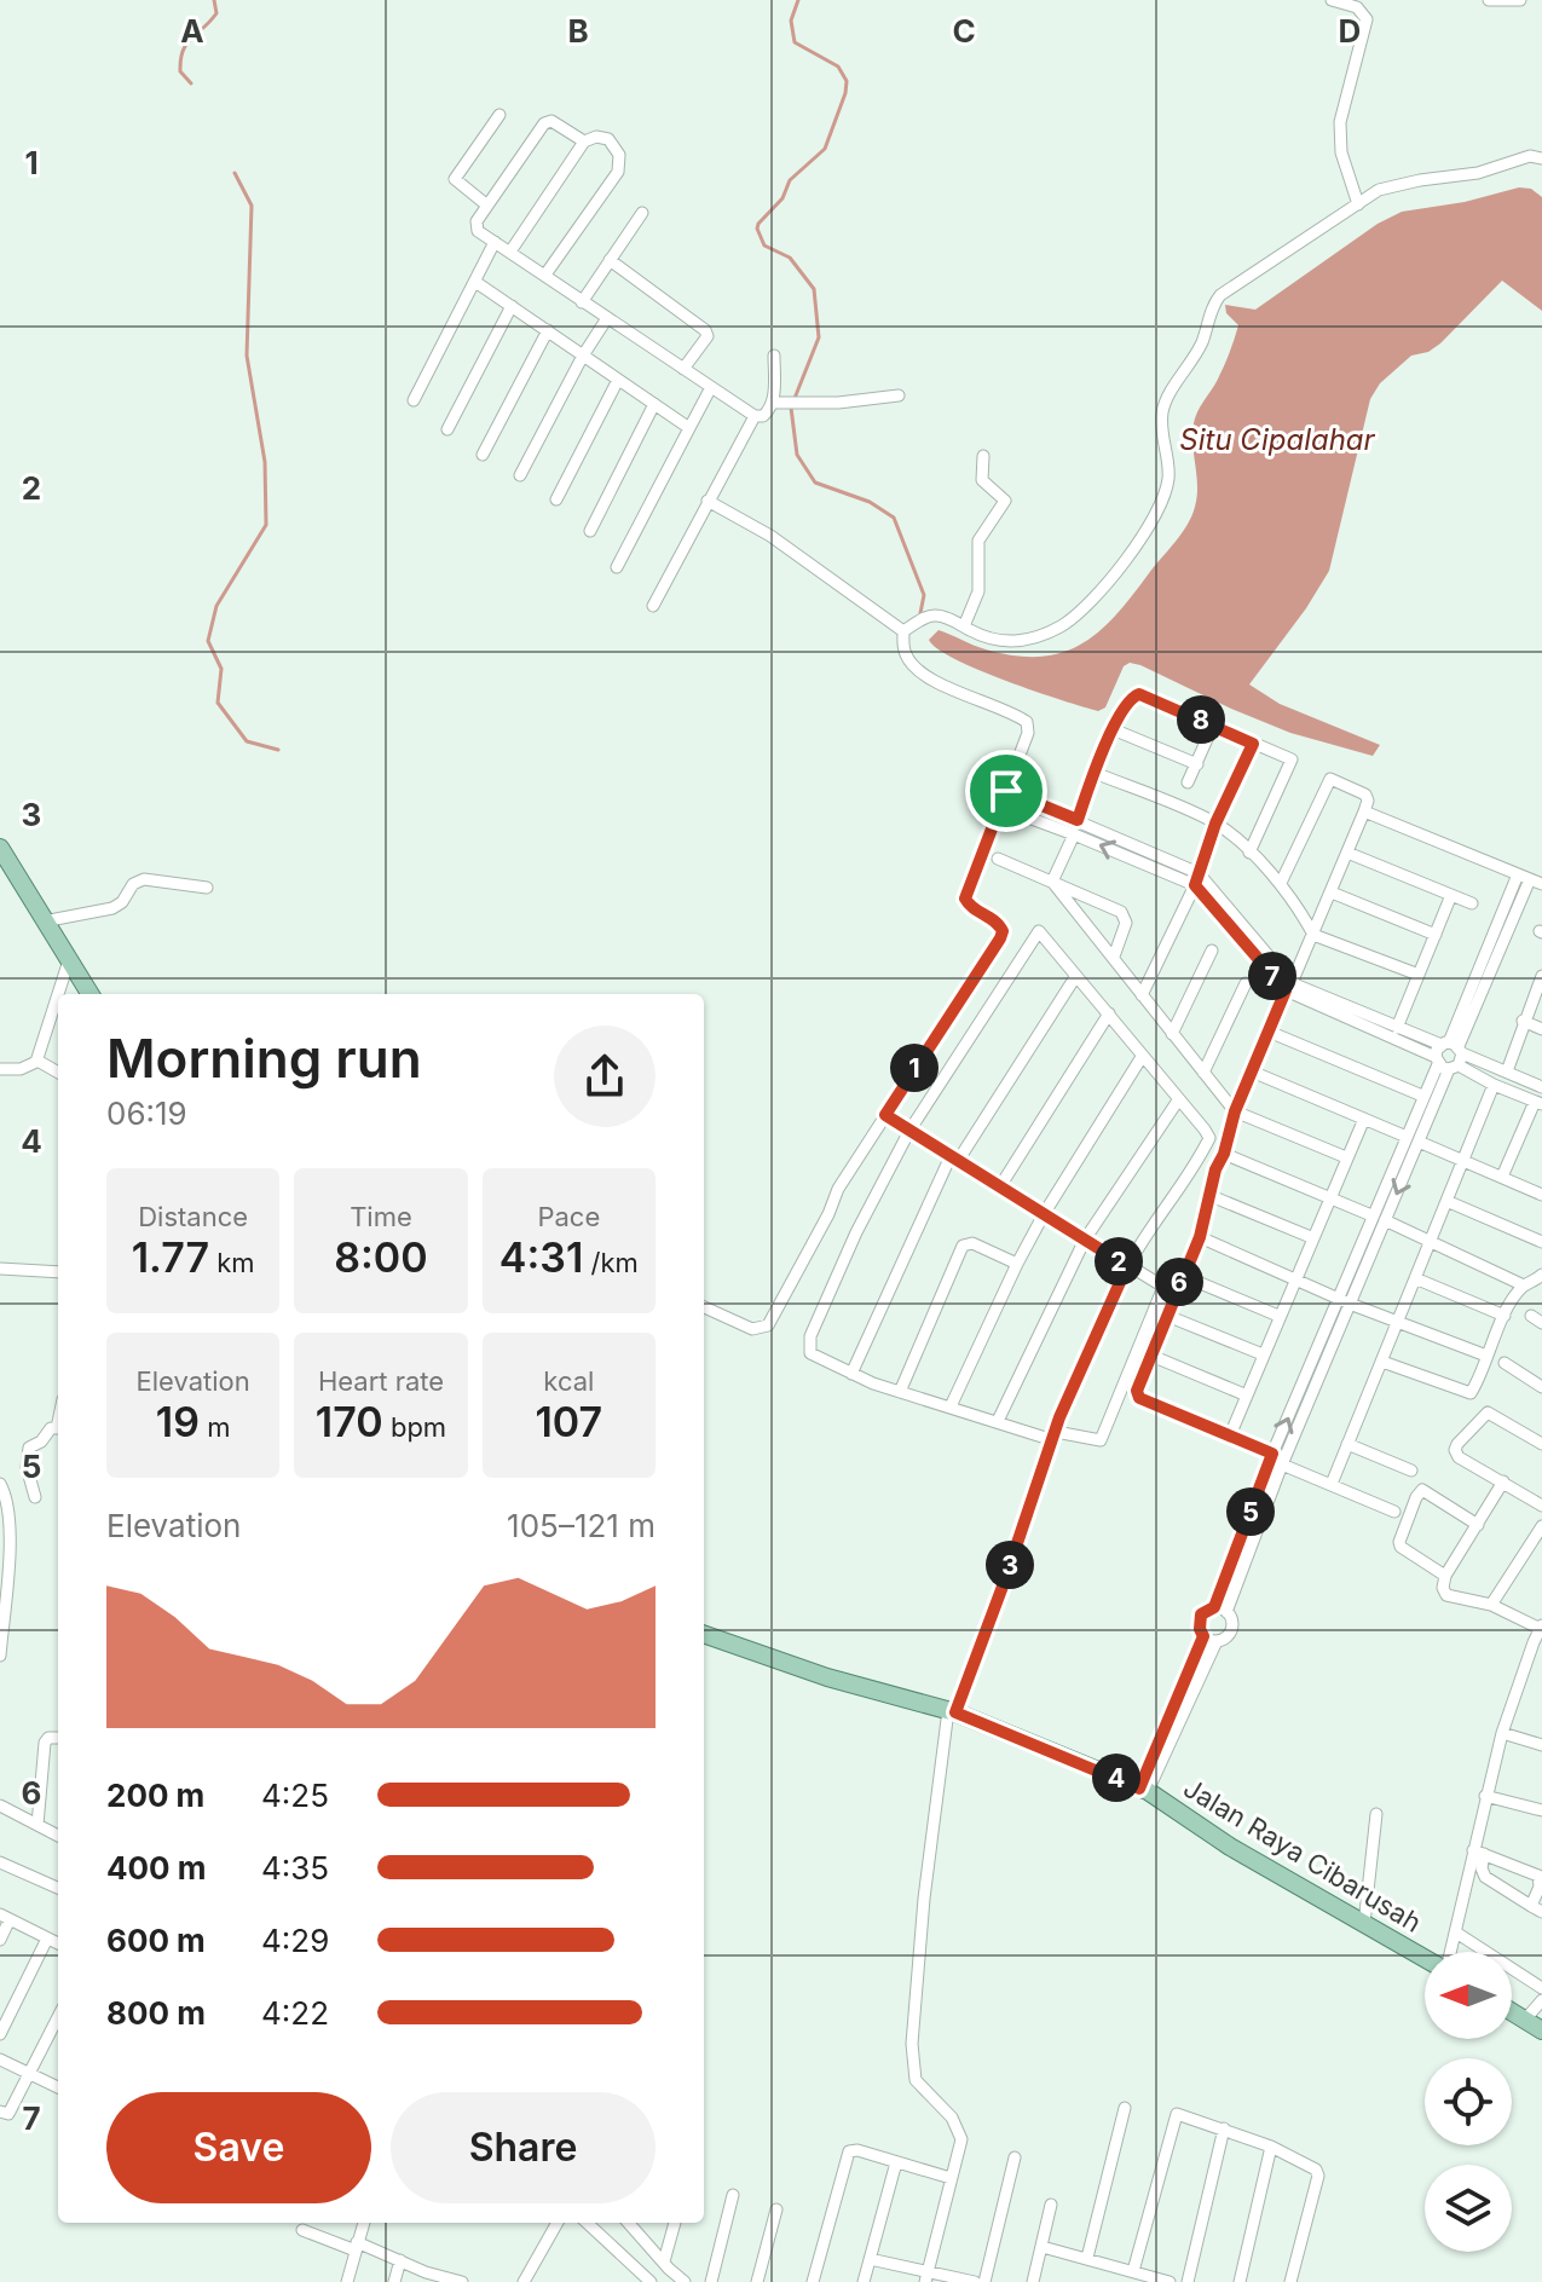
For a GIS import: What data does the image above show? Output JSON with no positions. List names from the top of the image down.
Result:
{
  "streets": {
    "main road": ["Jalan Raya Cibarusah"]
  },
  "water": ["Situ Cipalahar"],
  "north": "left",
  "page": {
    "pins": [
      "8",
      "7",
      "1",
      "2",
      "6",
      "5",
      "3",
      "4"
    ],
    "heading": ["Morning run", "06:19"],
    "stats": [
      ["Distance", "1.77 km"],
      ["Time", "8:00"],
      ["Pace", "4:31 /km"],
      ["Elevation", "19 m"],
      ["Heart rate", "170 bpm"],
      ["kcal", "107"]
    ],
    "chart": ["Elevation", "105–121 m"],
    "list": [
      {
        "name": "200 m",
        "note": "4:25"
      },
      {
        "name": "400 m",
        "note": "4:35"
      },
      {
        "name": "600 m",
        "note": "4:29"
      },
      {
        "name": "800 m",
        "note": "4:22"
      }
    ],
    "buttons": ["Save", "Share"]
  },
  "grid": {
    "columns": [
      "A",
      "B",
      "C",
      "D"
    ],
    "rows": [
      "1",
      "2",
      "3",
      "4",
      "5",
      "6",
      "7"
    ]
  }
}
